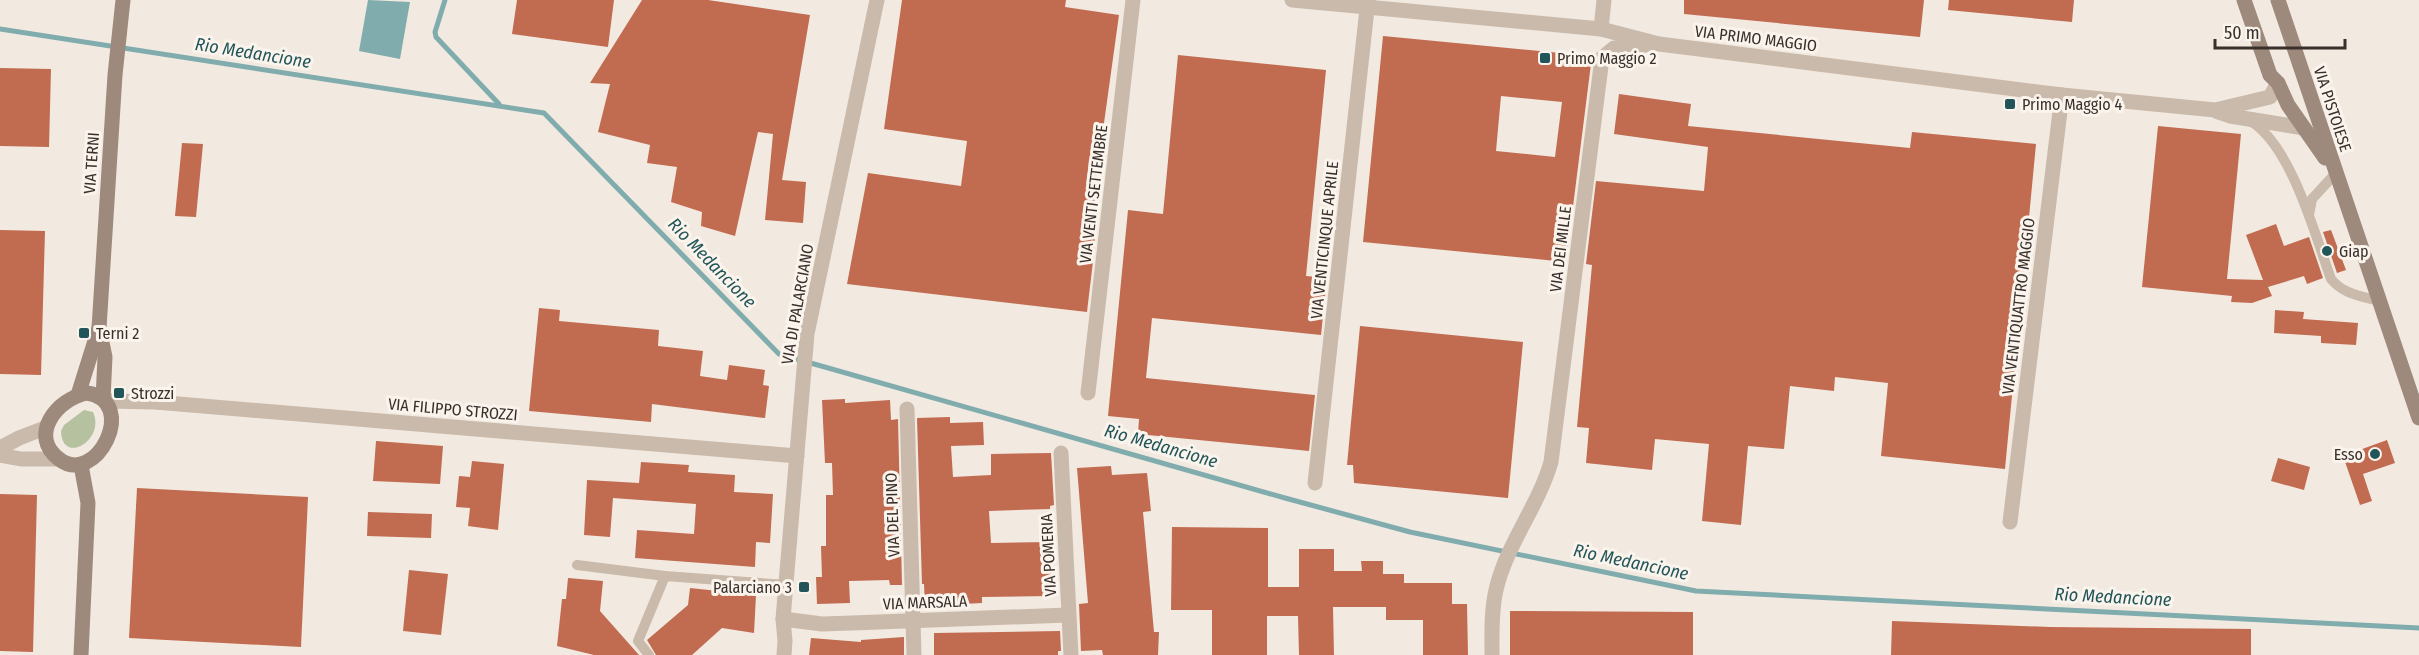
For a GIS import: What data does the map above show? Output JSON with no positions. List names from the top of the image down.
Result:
{
  "streets": {
    "street": [
      "VIA PRIMO MAGGIO",
      "VIA PISTOIESE",
      "VIA TERNI",
      "VIA VENTI SETTEMBRE",
      "VIA VENTICINQUE APRILE",
      "VIA DEI MILLE",
      "VIA DI PALARCIANO",
      "VIA VENTIQUATTRO MAGGIO",
      "VIA FILIPPO STROZZI",
      "VIA DEL PINO",
      "VIA POMERIA",
      "VIA MARSALA"
    ]
  },
  "crossings": [
    ["VIA PRIMO MAGGIO", "VIA PISTOIESE"],
    ["VIA PRIMO MAGGIO", "VIA VENTICINQUE APRILE"],
    ["VIA PRIMO MAGGIO", "VIA DEI MILLE"],
    ["VIA PRIMO MAGGIO", "VIA VENTIQUATTRO MAGGIO"],
    ["VIA TERNI", "VIA FILIPPO STROZZI"],
    ["VIA DI PALARCIANO", "VIA FILIPPO STROZZI"],
    ["VIA DI PALARCIANO", "VIA MARSALA"],
    ["VIA DEL PINO", "VIA MARSALA"],
    ["VIA POMERIA", "VIA MARSALA"]
  ],
  "water": ["Rio Medancione"],
  "places": {
    "transit": [
      "Primo Maggio 2",
      "Primo Maggio 4",
      "Terni 2",
      "Strozzi",
      "Palarciano 3"
    ],
    "other": ["Giap", "Esso"]
  },
  "scale_bar": "50 m"
}
